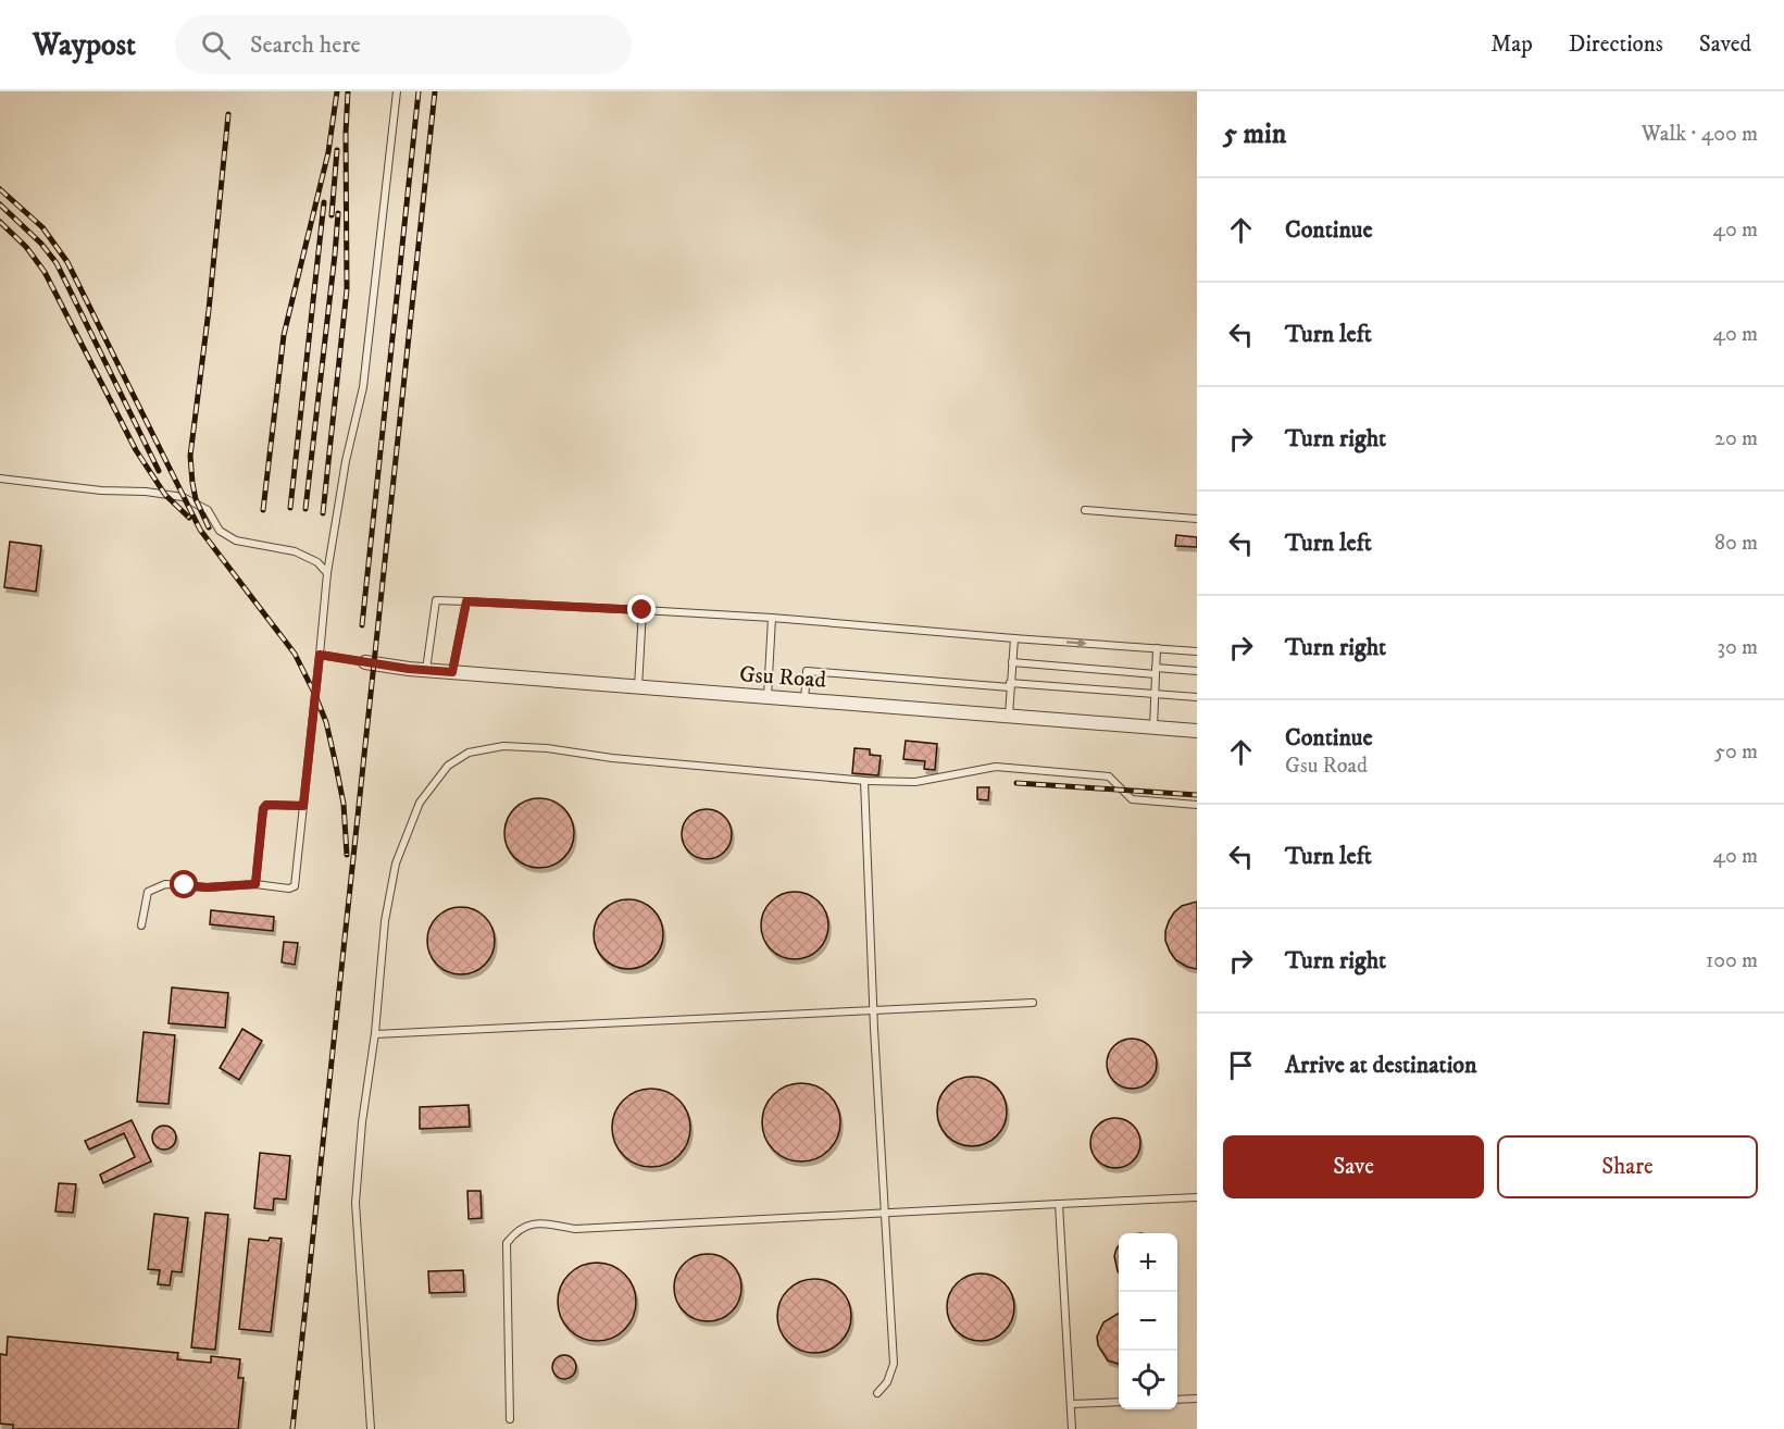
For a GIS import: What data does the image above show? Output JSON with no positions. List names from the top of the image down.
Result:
{
  "streets": {
    "street": ["Gsu Road"]
  },
  "page": {
    "header": "Waypost",
    "search": "Search here",
    "nav": ["Map", "Directions", "Saved"],
    "heading": ["5 min", "Walk · 400 m"],
    "list": [
      ["Continue", "40 m"],
      ["Turn left", "40 m"],
      ["Turn right", "20 m"],
      ["Turn left", "80 m"],
      ["Turn right", "30 m"],
      ["Continue", "Gsu Road", "50 m"],
      ["Turn left", "40 m"],
      ["Turn right", "100 m"],
      "Arrive at destination"
    ],
    "buttons": ["Save", "Share"],
    "map_buttons": ["+", "−"]
  }
}
